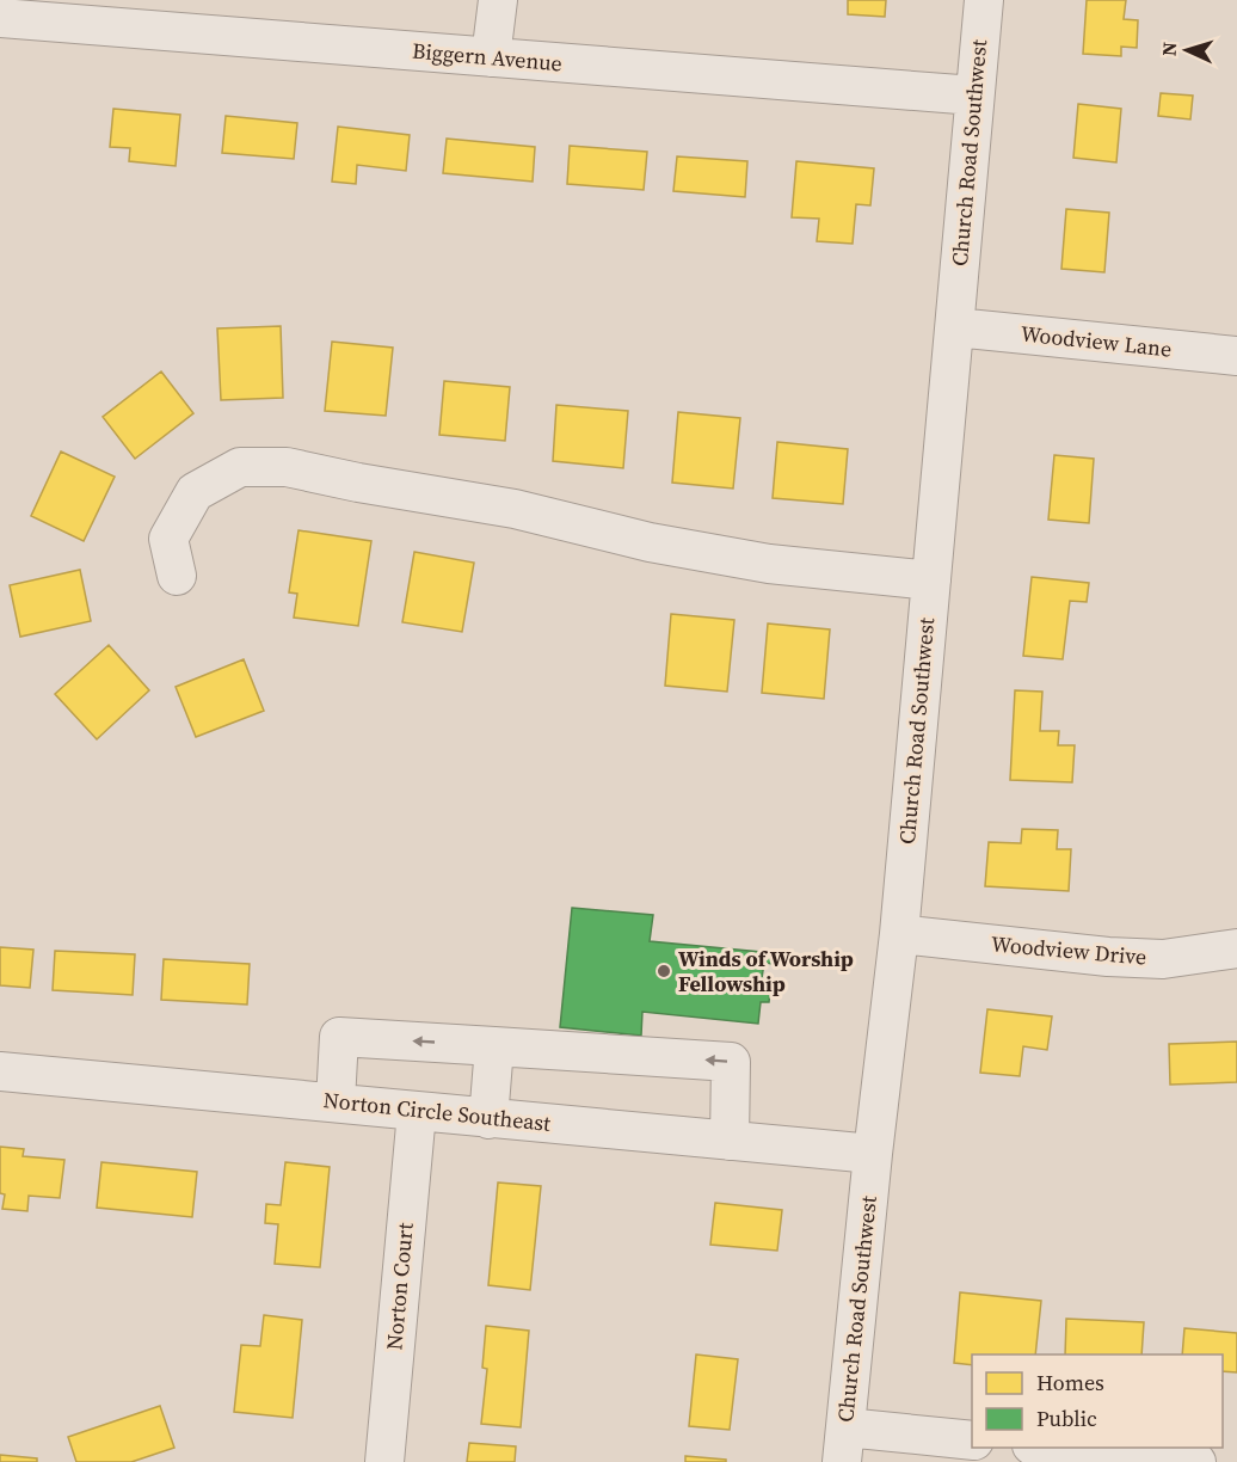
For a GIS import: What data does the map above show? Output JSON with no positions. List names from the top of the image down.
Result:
{
  "streets": {
    "street": [
      "Biggern Avenue",
      "Church Road Southwest",
      "Woodview Lane",
      "Woodview Drive",
      "Norton Circle Southeast",
      "Norton Court"
    ]
  },
  "crossings": [
    ["Biggern Avenue", "Church Road Southwest"],
    ["Church Road Southwest", "Woodview Lane"],
    ["Church Road Southwest", "Woodview Drive"],
    ["Church Road Southwest", "Norton Circle Southeast"],
    ["Norton Circle Southeast", "Norton Court"]
  ],
  "places": ["Winds of Worship Fellowship"],
  "legend": ["Homes", "Public"],
  "north": "left"
}
